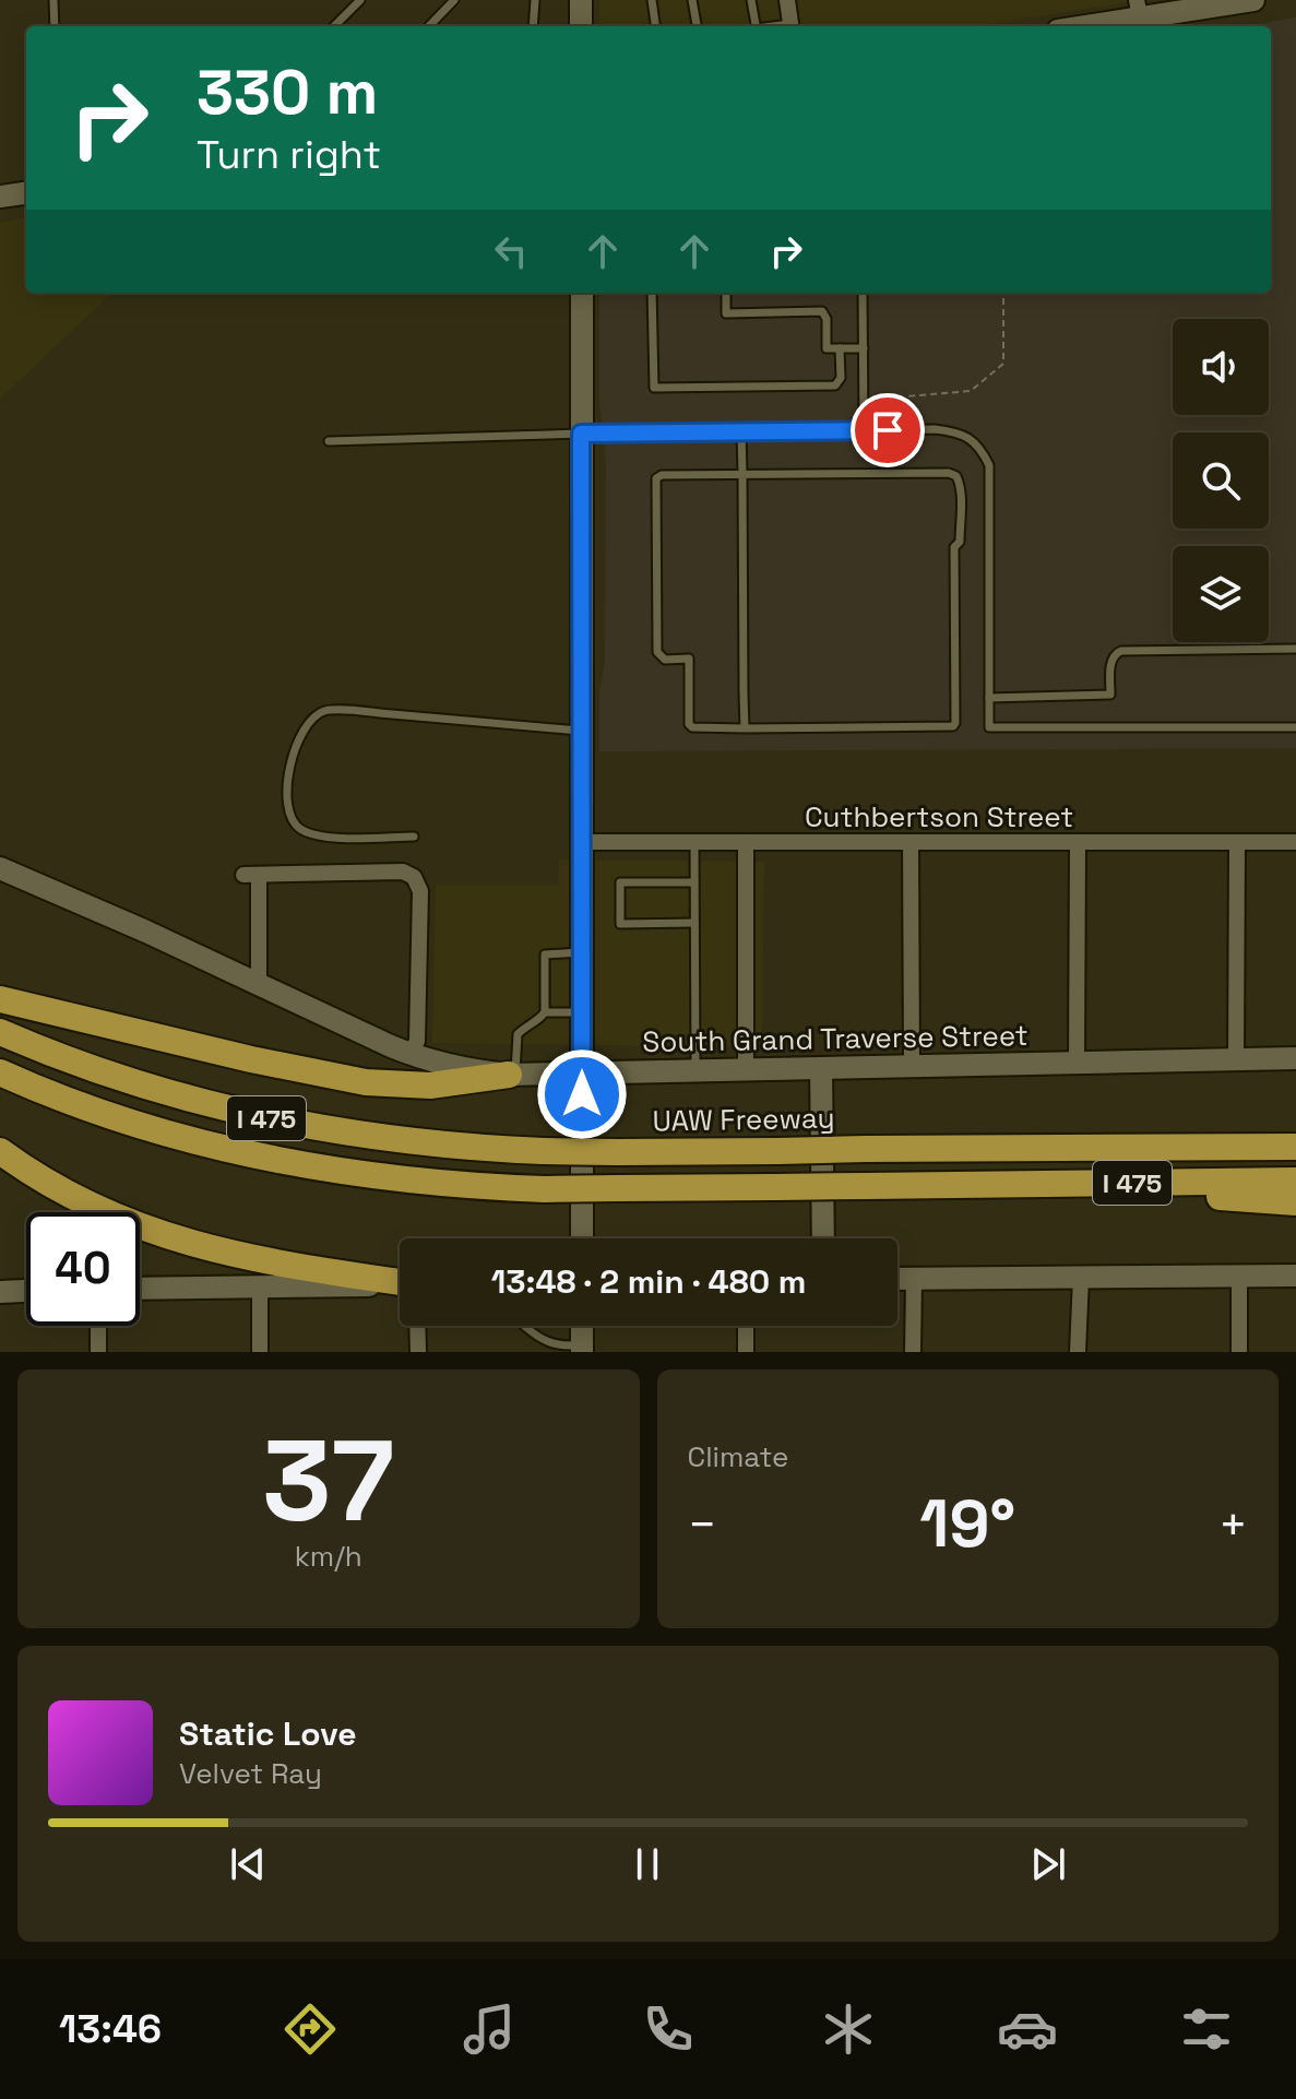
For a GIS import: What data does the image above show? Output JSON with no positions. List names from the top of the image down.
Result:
{
  "streets": {
    "highway": ["I 475", "UAW Freeway"],
    "main road": ["South Grand Traverse Street"],
    "street": ["Cuthbertson Street"]
  },
  "page": {
    "turn": ["330 m", "Turn right"],
    "limit": "40",
    "trip": "13:48 · 2 min · 480 m",
    "tile": [
      ["37", "km/h"],
      "Climate"
    ],
    "heat": ["−", "19°", "+"],
    "song": ["Static Love", "Velvet Ray"],
    "tabs": "13:46"
  }
}
